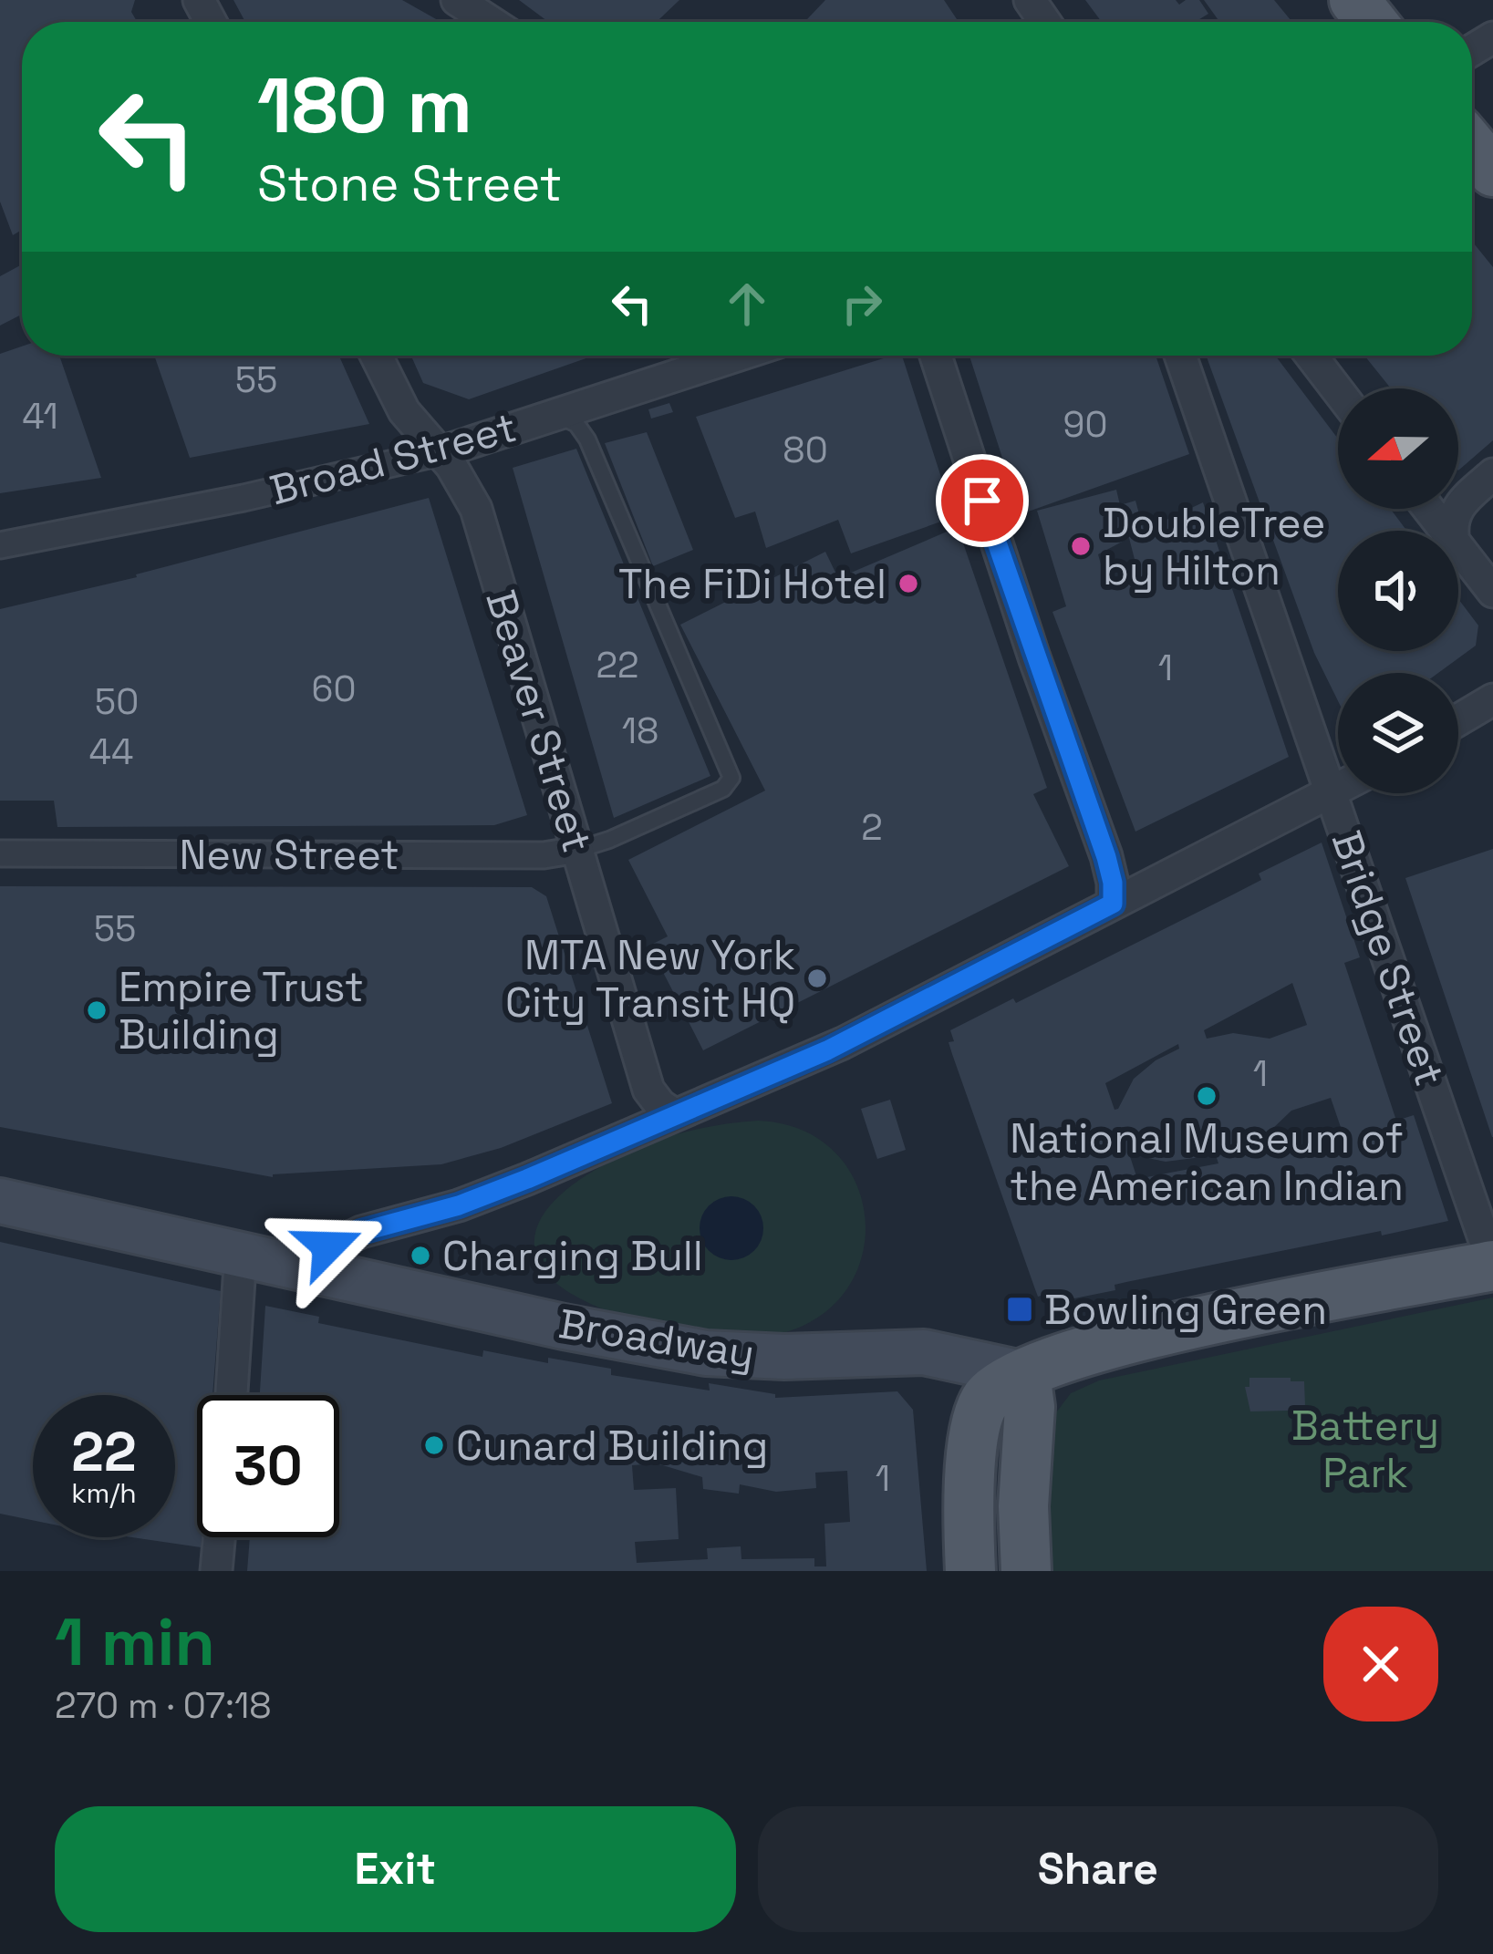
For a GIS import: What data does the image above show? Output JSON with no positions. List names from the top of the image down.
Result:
{
  "streets": {
    "main road": ["Broadway"],
    "street": [
      "Broad Street",
      "Beaver Street",
      "New Street",
      "Bridge Street"
    ]
  },
  "crossings": [
    ["Broad Street", "Beaver Street"],
    ["Beaver Street", "New Street"]
  ],
  "parks": ["Battery Park"],
  "places": {
    "other": [
      "DoubleTree by Hilton",
      "The FiDi Hotel",
      "MTA New York City Transit HQ",
      "Empire Trust Building",
      "National Museum of the American Indian",
      "Charging Bull",
      "Cunard Building"
    ],
    "transit": ["Bowling Green"]
  },
  "house_numbers": [
    "55",
    "41",
    "90",
    "80",
    "22",
    "1",
    "60",
    "50",
    "18",
    "44",
    "2",
    "55",
    "1",
    "1"
  ],
  "north": "left",
  "page": {
    "turn": ["180 m", "Stone Street"],
    "speed": "22 km/h",
    "limit": "30",
    "heading": ["1 min", "270 m · 07:18"],
    "buttons": ["Exit", "Share"]
  }
}
